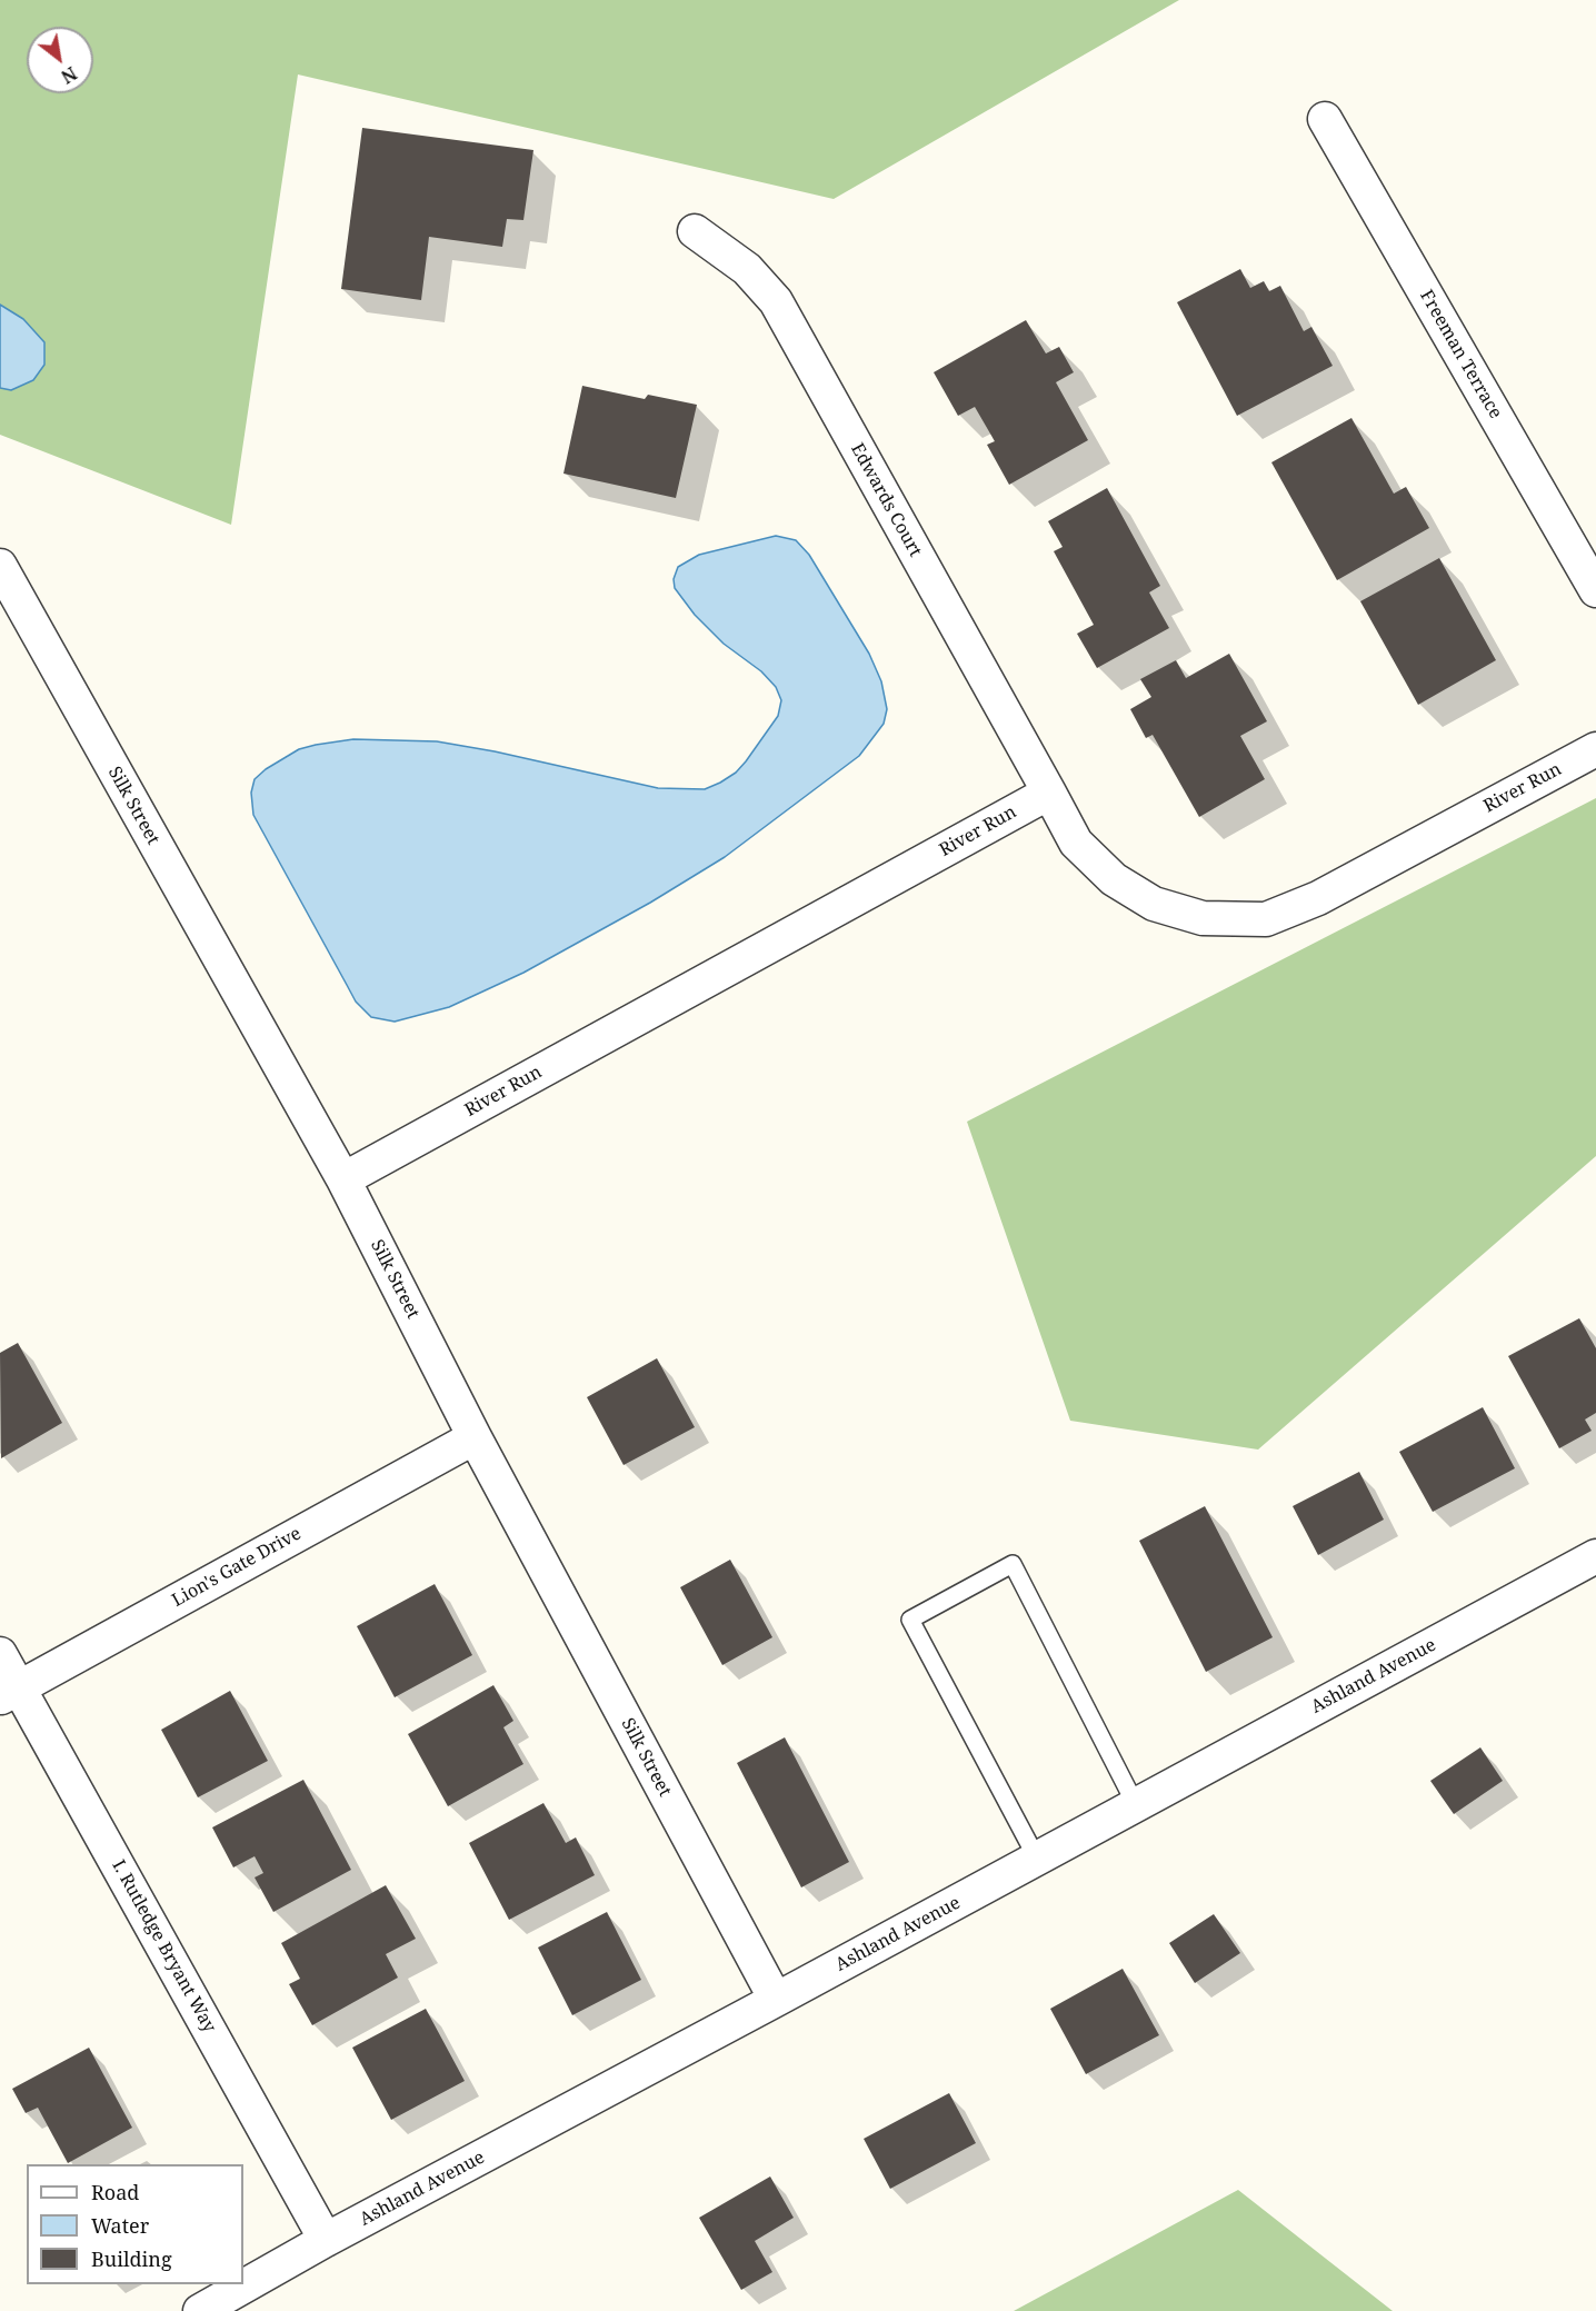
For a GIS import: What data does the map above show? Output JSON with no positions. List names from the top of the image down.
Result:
{
  "streets": {
    "street": [
      "Freeman Terrace",
      "Edwards Court",
      "River Run",
      "Silk Street",
      "Lion's Gate Drive",
      "Ashland Avenue",
      "I. Rutledge Bryant Way"
    ]
  },
  "crossings": [
    ["Edwards Court", "River Run"],
    ["River Run", "Silk Street"],
    ["Silk Street", "Lion's Gate Drive"],
    ["Silk Street", "Ashland Avenue"],
    ["Lion's Gate Drive", "I. Rutledge Bryant Way"],
    ["Ashland Avenue", "I. Rutledge Bryant Way"]
  ],
  "legend": ["Road", "Water", "Building"],
  "north": "bottom right"
}
